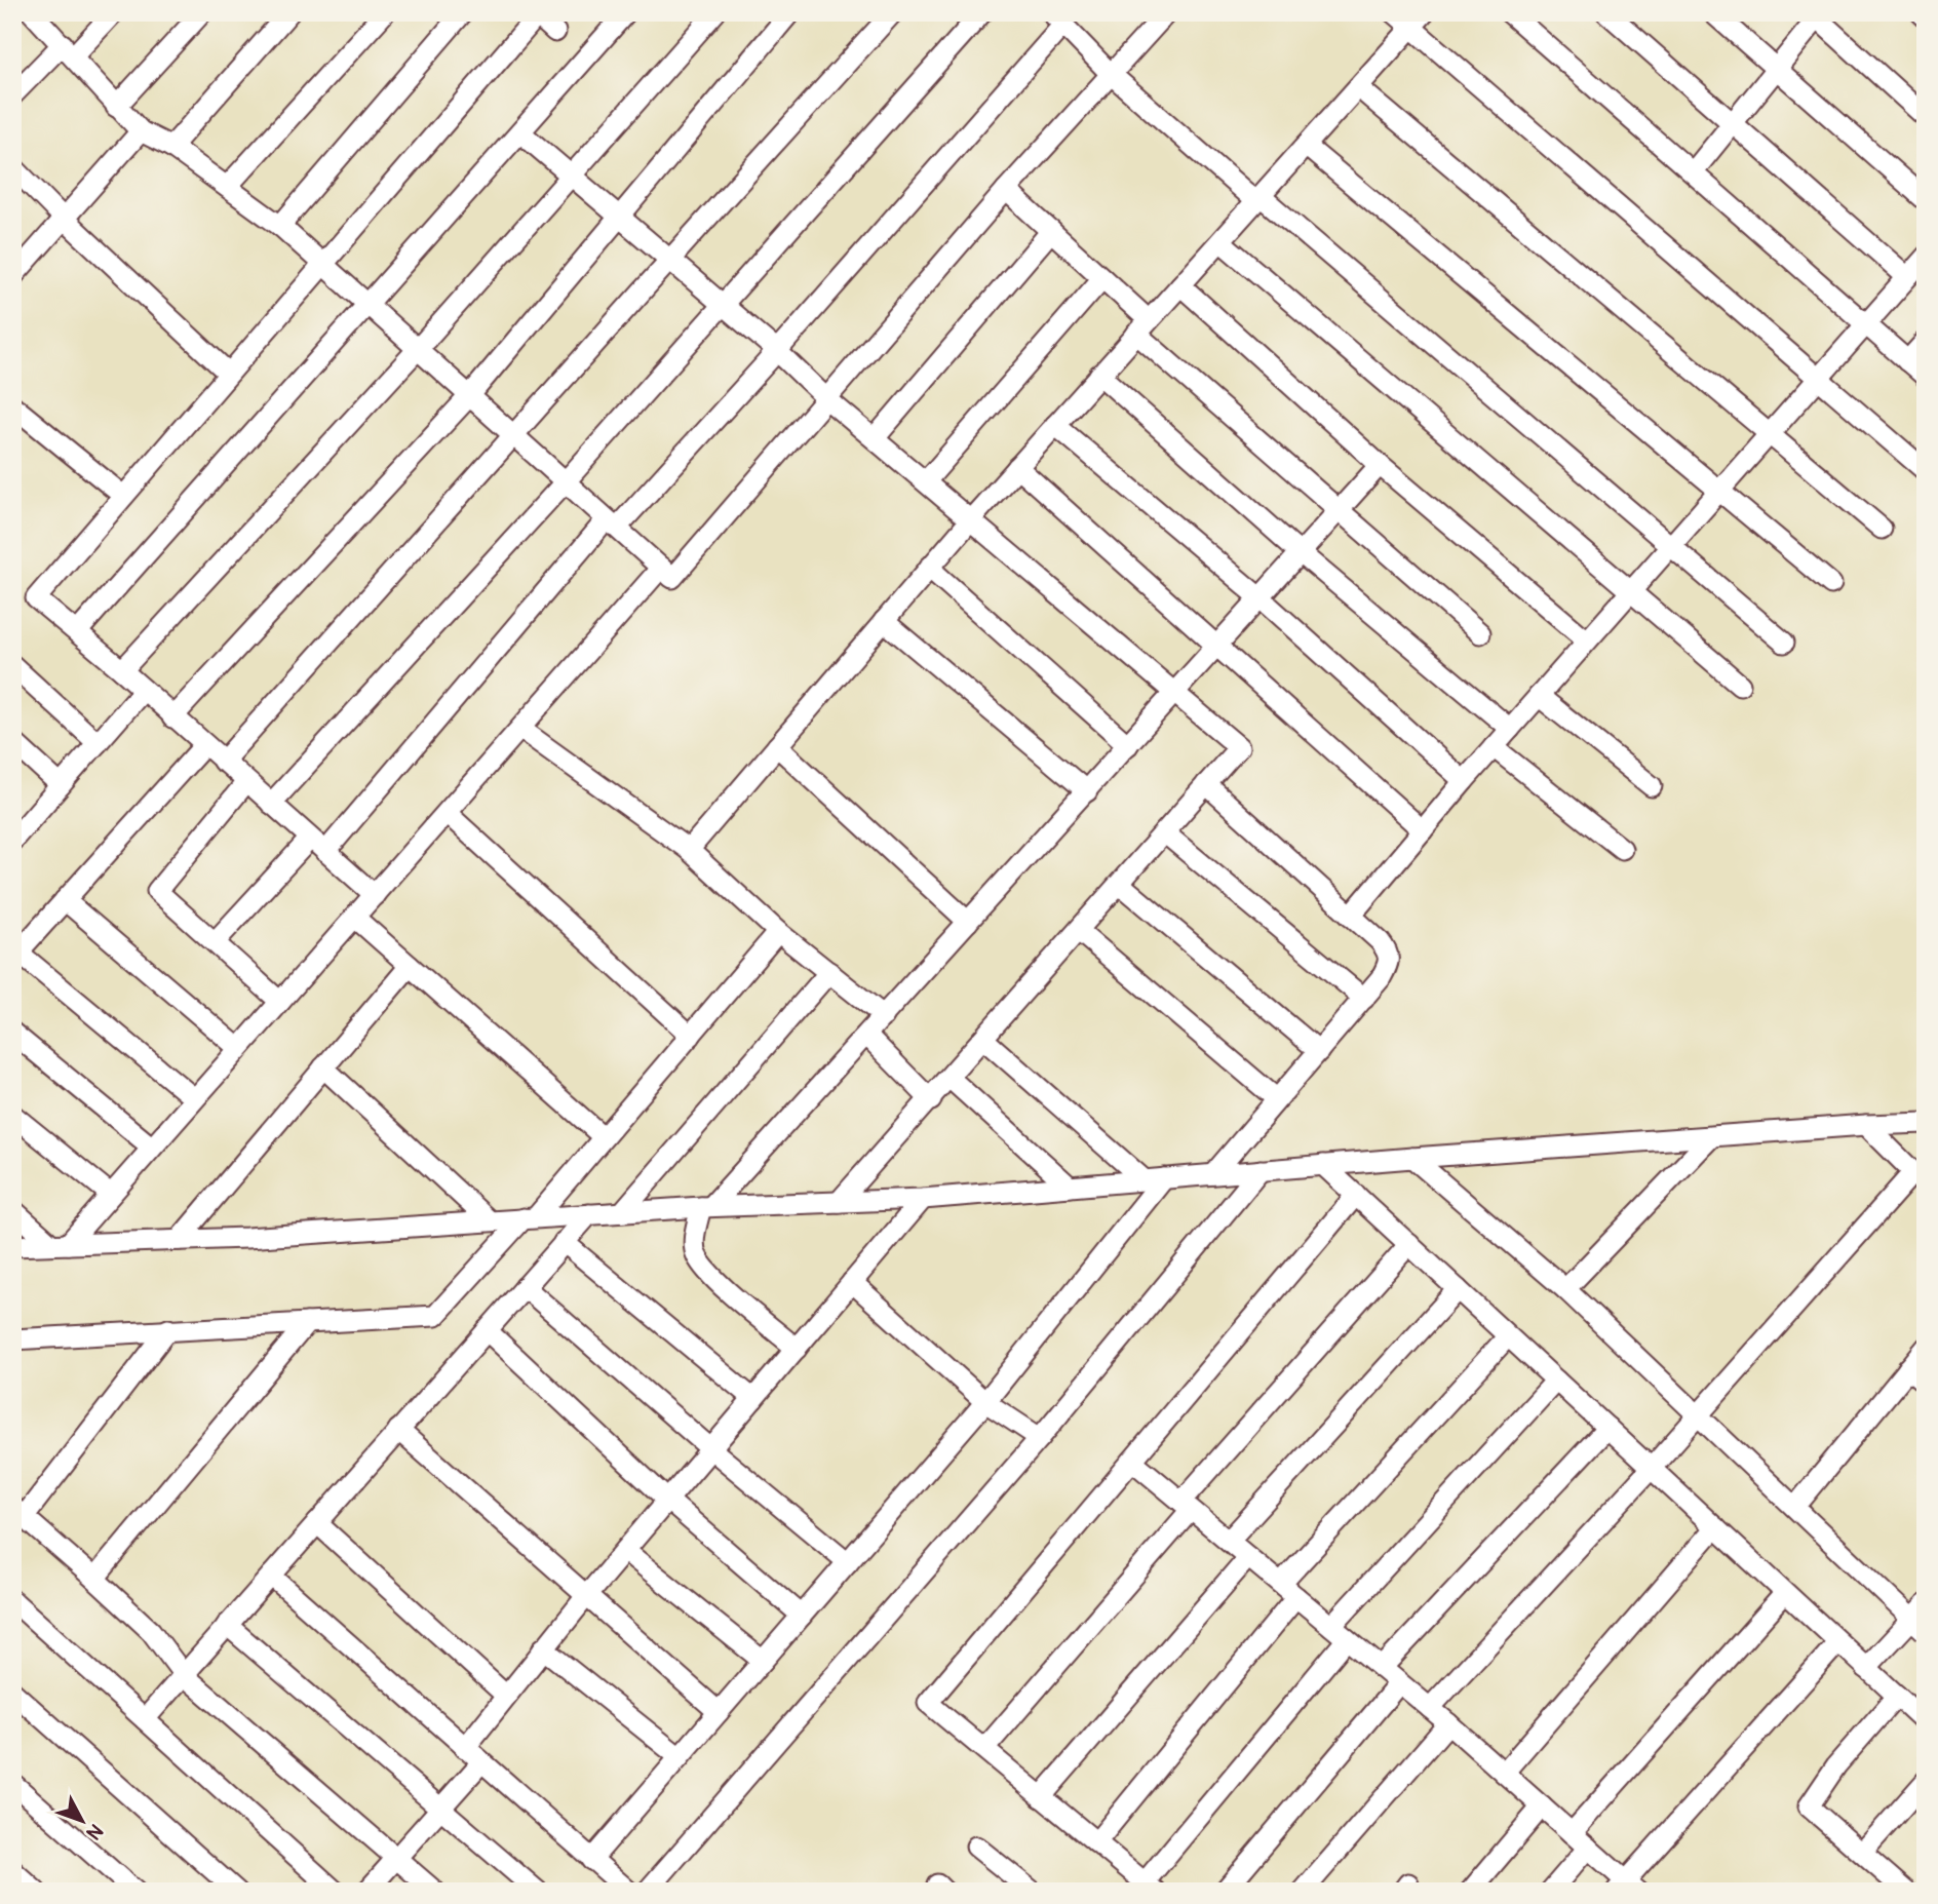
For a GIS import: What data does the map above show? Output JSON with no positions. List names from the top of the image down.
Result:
{
  "north": "bottom right"
}
